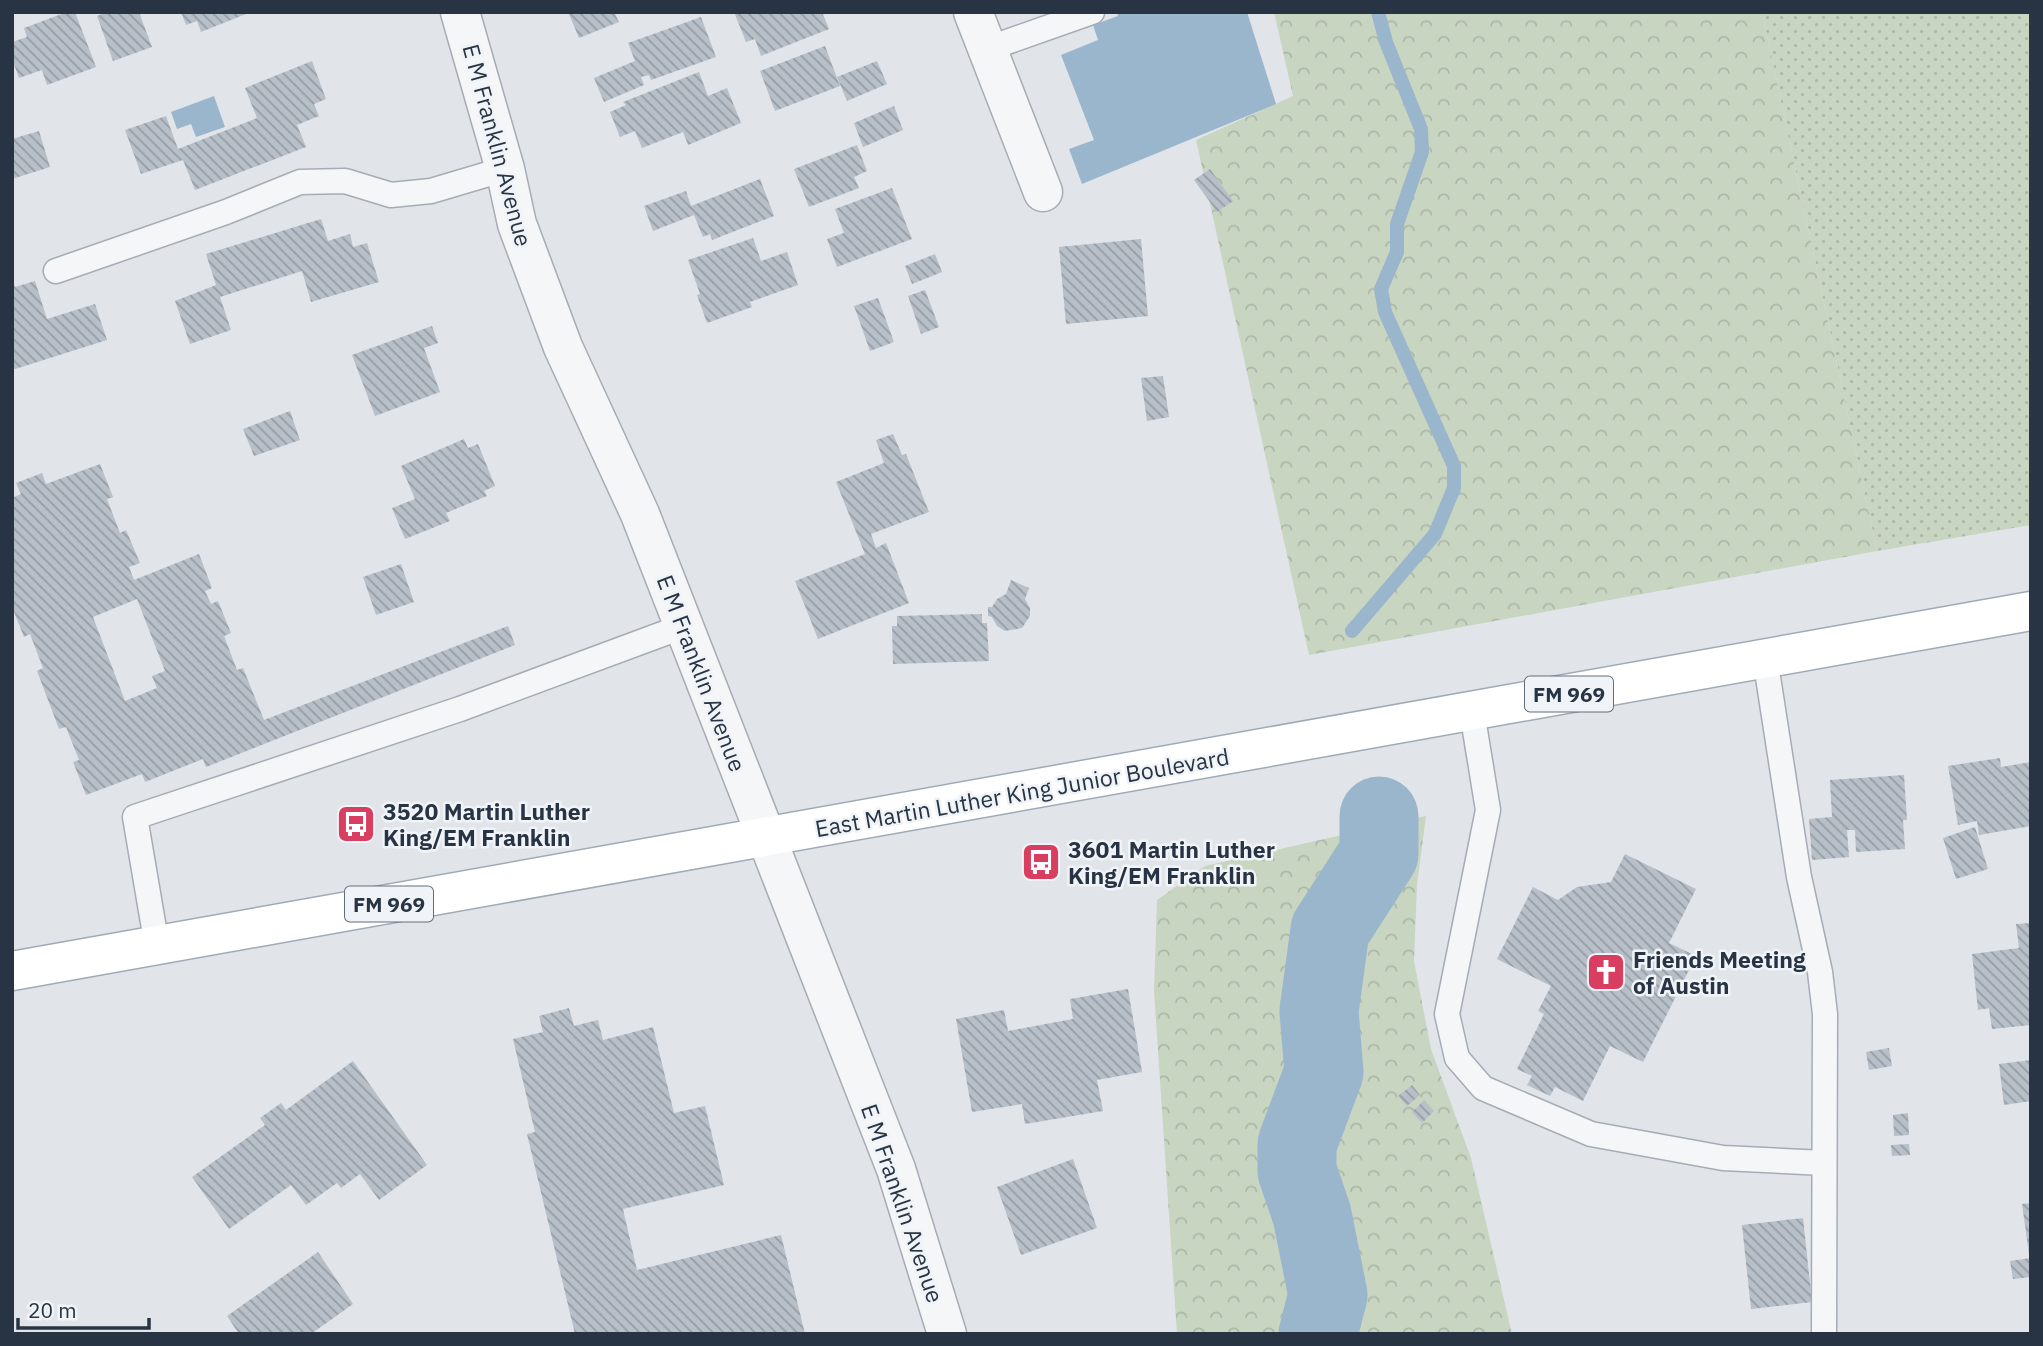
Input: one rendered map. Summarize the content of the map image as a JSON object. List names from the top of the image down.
{
  "streets": {
    "main road": ["FM 969", "East Martin Luther King Junior Boulevard"],
    "street": ["E M Franklin Avenue"]
  },
  "crossings": [
    ["E M Franklin Avenue", "East Martin Luther King Junior Boulevard"]
  ],
  "places": {
    "bus stop": ["3520 Martin Luther King/EM Franklin", "3601 Martin Luther King/EM Franklin"],
    "church": ["Friends Meeting of Austin"]
  },
  "scale_bar": "20 m"
}
